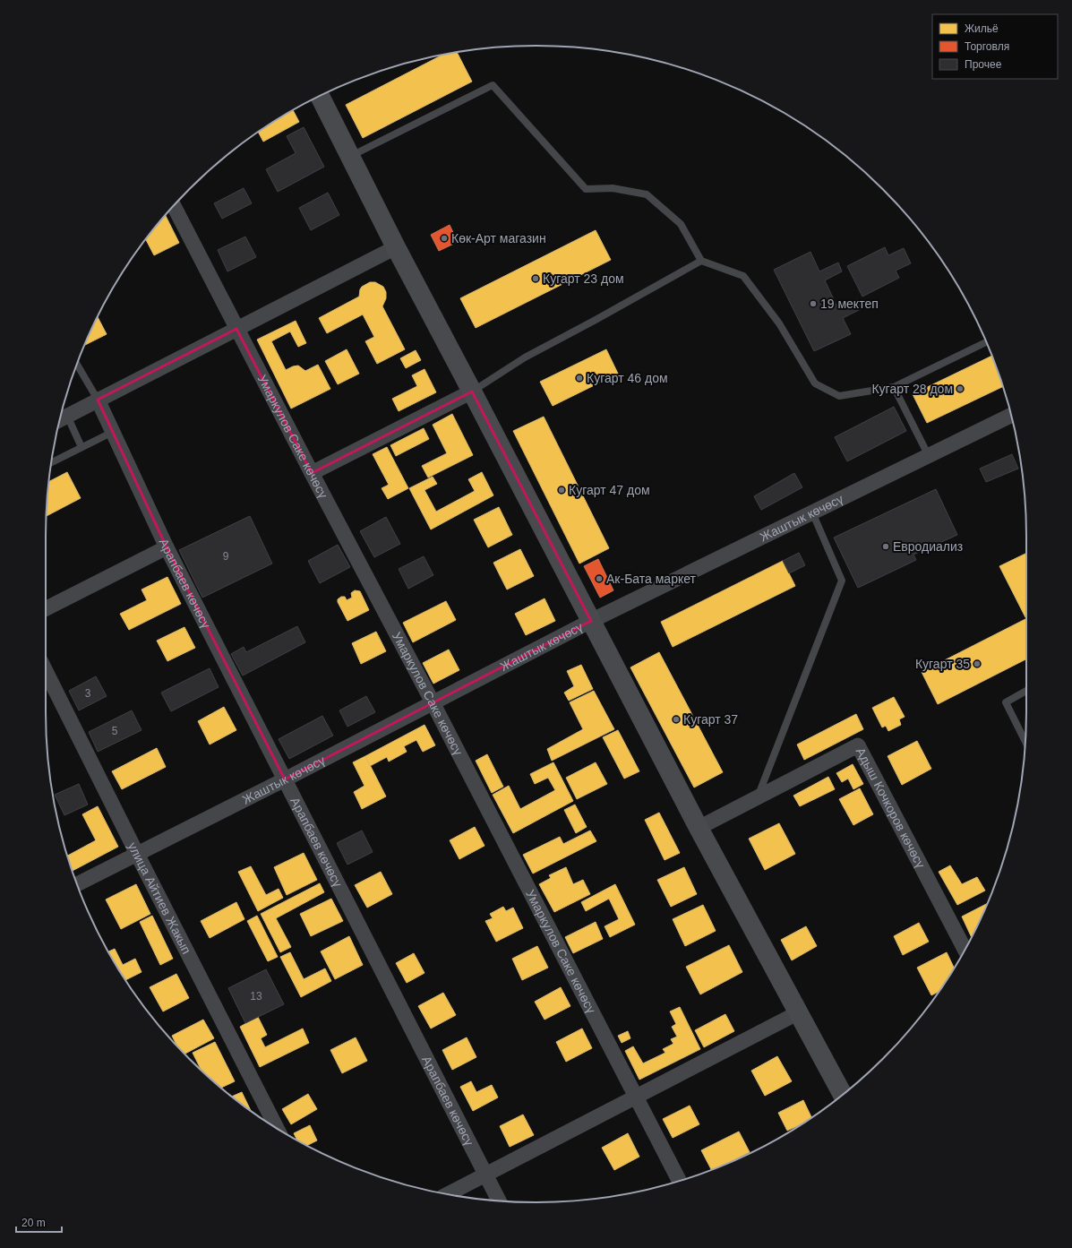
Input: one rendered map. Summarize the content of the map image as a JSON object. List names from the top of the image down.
{
  "streets": {
    "street": [
      "Умаркулов Саке көчөсү",
      "Жаштык көчөсү",
      "Арапбаев көчөсү",
      "Адыш Кочкоров көчөсү",
      "улица Айтиев Жакып"
    ]
  },
  "crossings": [
    ["Умаркулов Саке көчөсү", "Жаштык көчөсү"],
    ["Жаштык көчөсү", "Арапбаев көчөсү"],
    ["Жаштык көчөсү", "улица Айтиев Жакып"]
  ],
  "places": [
    "Көк-Арт магазин",
    "Кугарт 23 дом",
    "19 мектеп",
    "Кугарт 46 дом",
    "Кугарт 28 дом",
    "Кугарт 47 дом",
    "Евродиализ",
    "Ак-Бата маркет",
    "Кугарт 35",
    "Кугарт 37"
  ],
  "house_numbers": [
    "9",
    "3",
    "5",
    "13"
  ],
  "legend": ["Жильё", "Торговля", "Прочее"],
  "scale_bar": "20 m"
}
